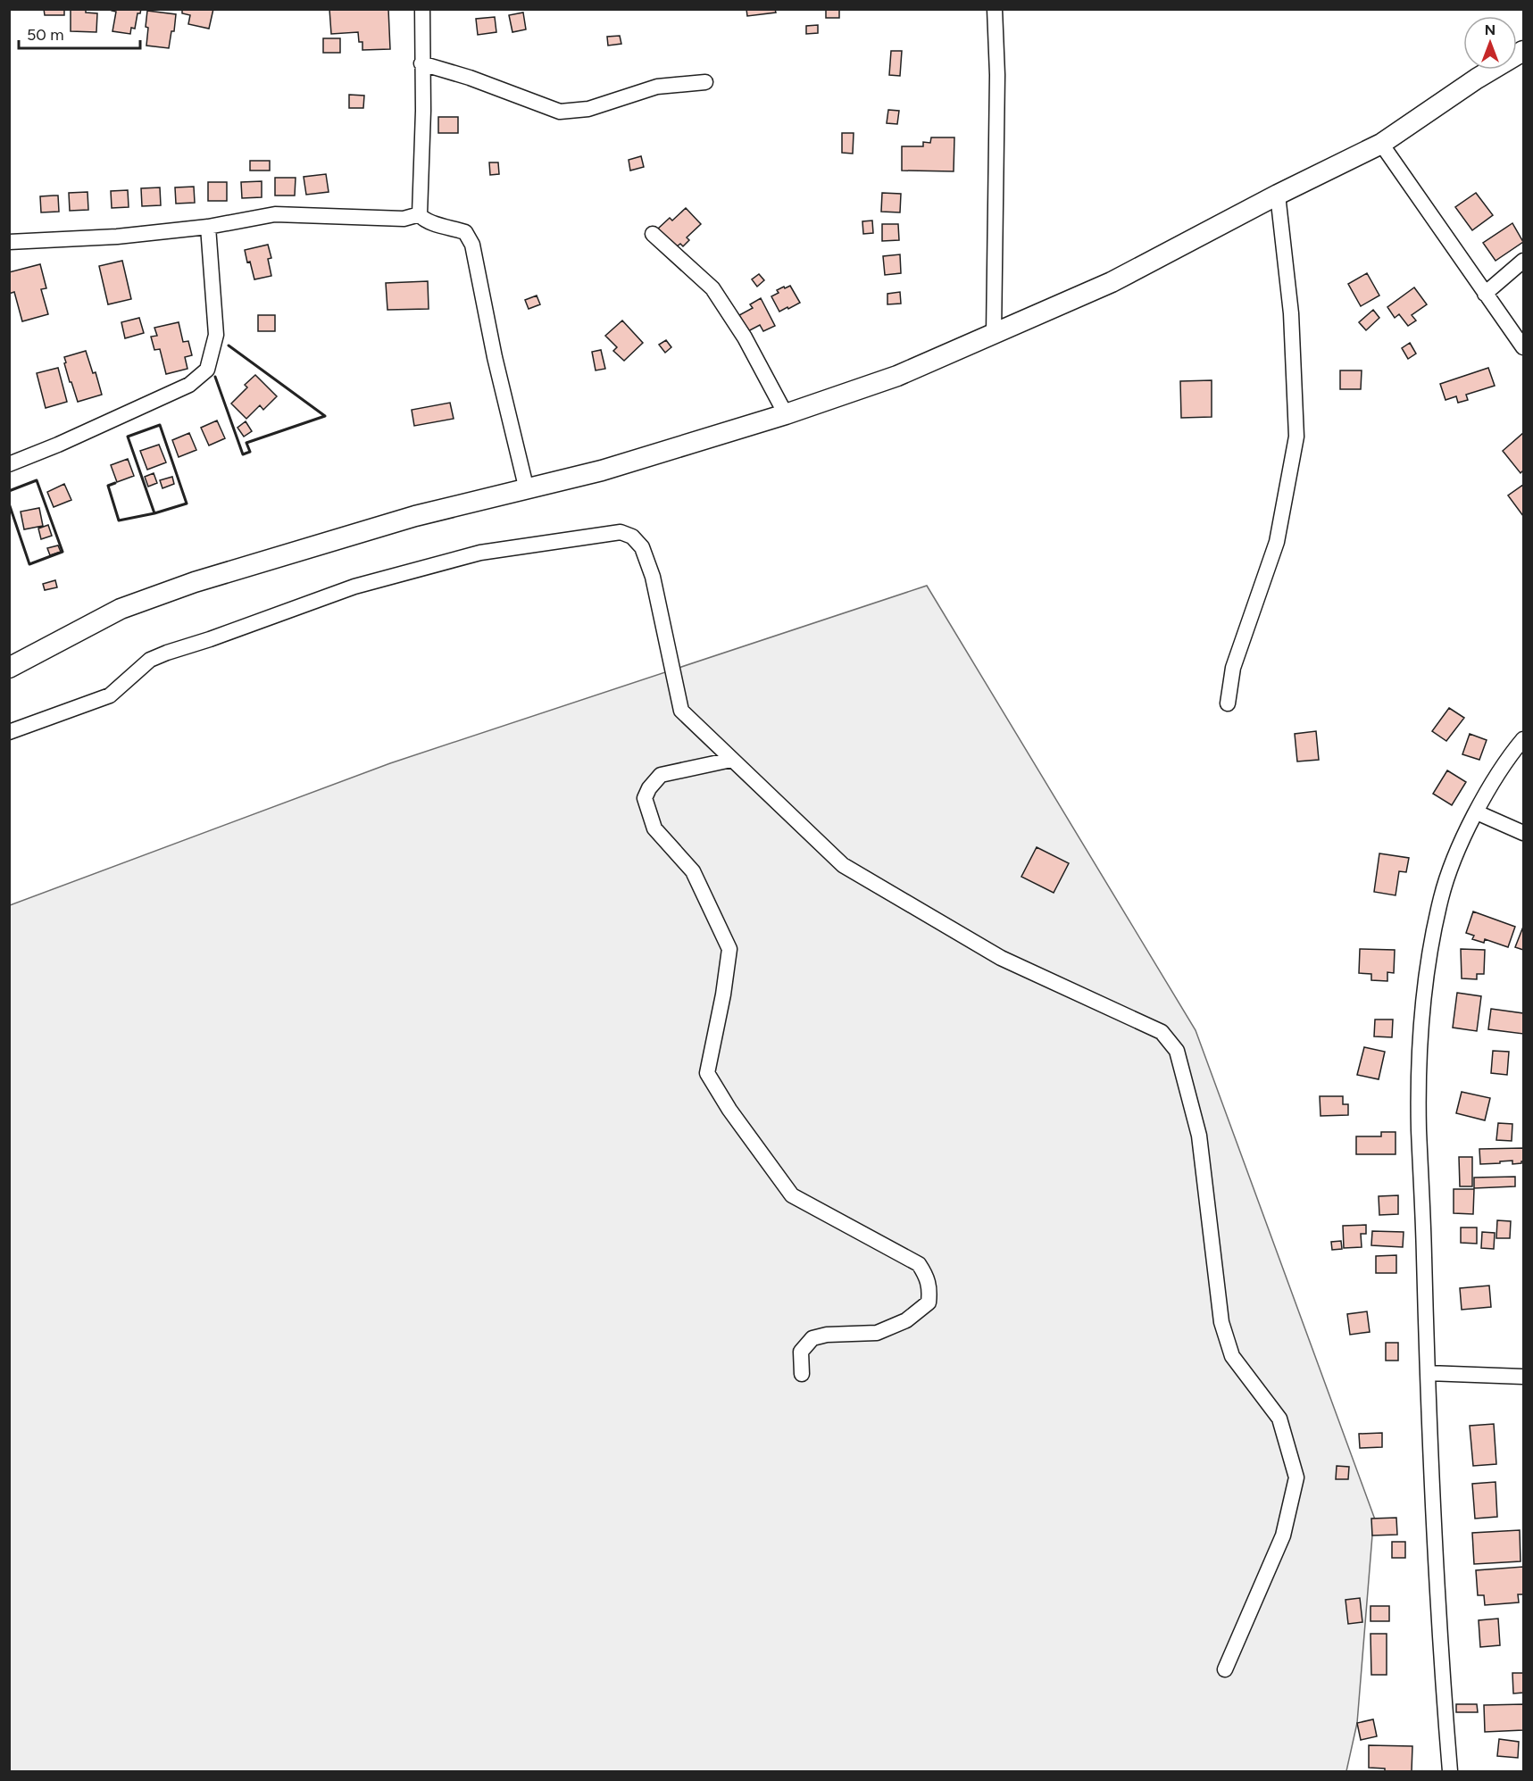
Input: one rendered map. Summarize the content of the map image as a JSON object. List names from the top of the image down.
{
  "scale_bar": "50 m",
  "north": "top"
}
